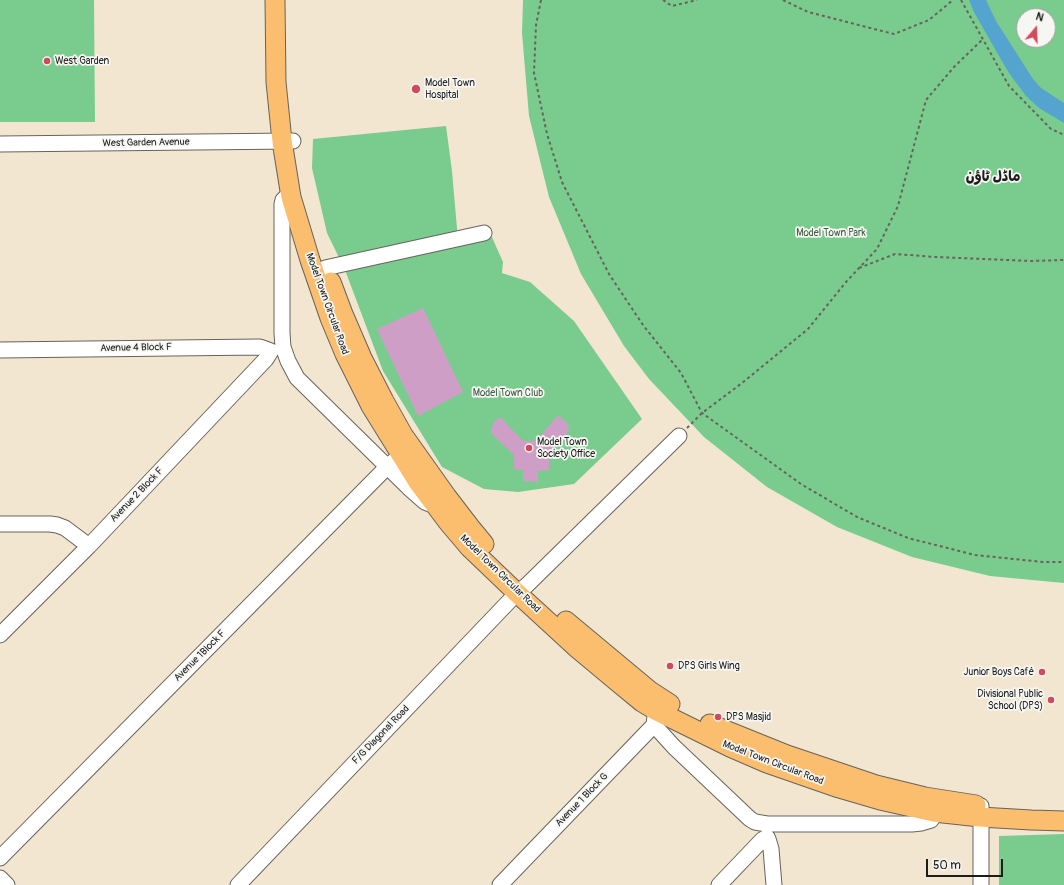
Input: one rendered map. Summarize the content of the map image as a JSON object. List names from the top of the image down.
{
  "streets": {
    "main road": ["Model Town Circular Road"],
    "street": [
      "West Garden Avenue",
      "Avenue 4 Block F",
      "Avenue 2 Block F",
      "Avenue 1Block F",
      "F/G Diagonal Road",
      "Avenue 1 Block G"
    ]
  },
  "crossings": [
    ["West Garden Avenue", "Model Town Circular Road"],
    ["Model Town Circular Road", "Avenue 1Block F"],
    ["Model Town Circular Road", "F/G Diagonal Road"],
    ["Model Town Circular Road", "Avenue 1 Block G"],
    ["Avenue 4 Block F", "Avenue 2 Block F"]
  ],
  "districts": ["ماڈل ٹاؤن"],
  "parks": ["Model Town Park", "Model Town Club"],
  "places": [
    "West Garden",
    "Model Town Hospital",
    "Model Town Society Office",
    "DPS Girls Wing",
    "Junior Boys Café",
    "Divisional Public School (DPS)",
    "DPS Masjid"
  ],
  "scale_bar": "50 m",
  "north": "top"
}
